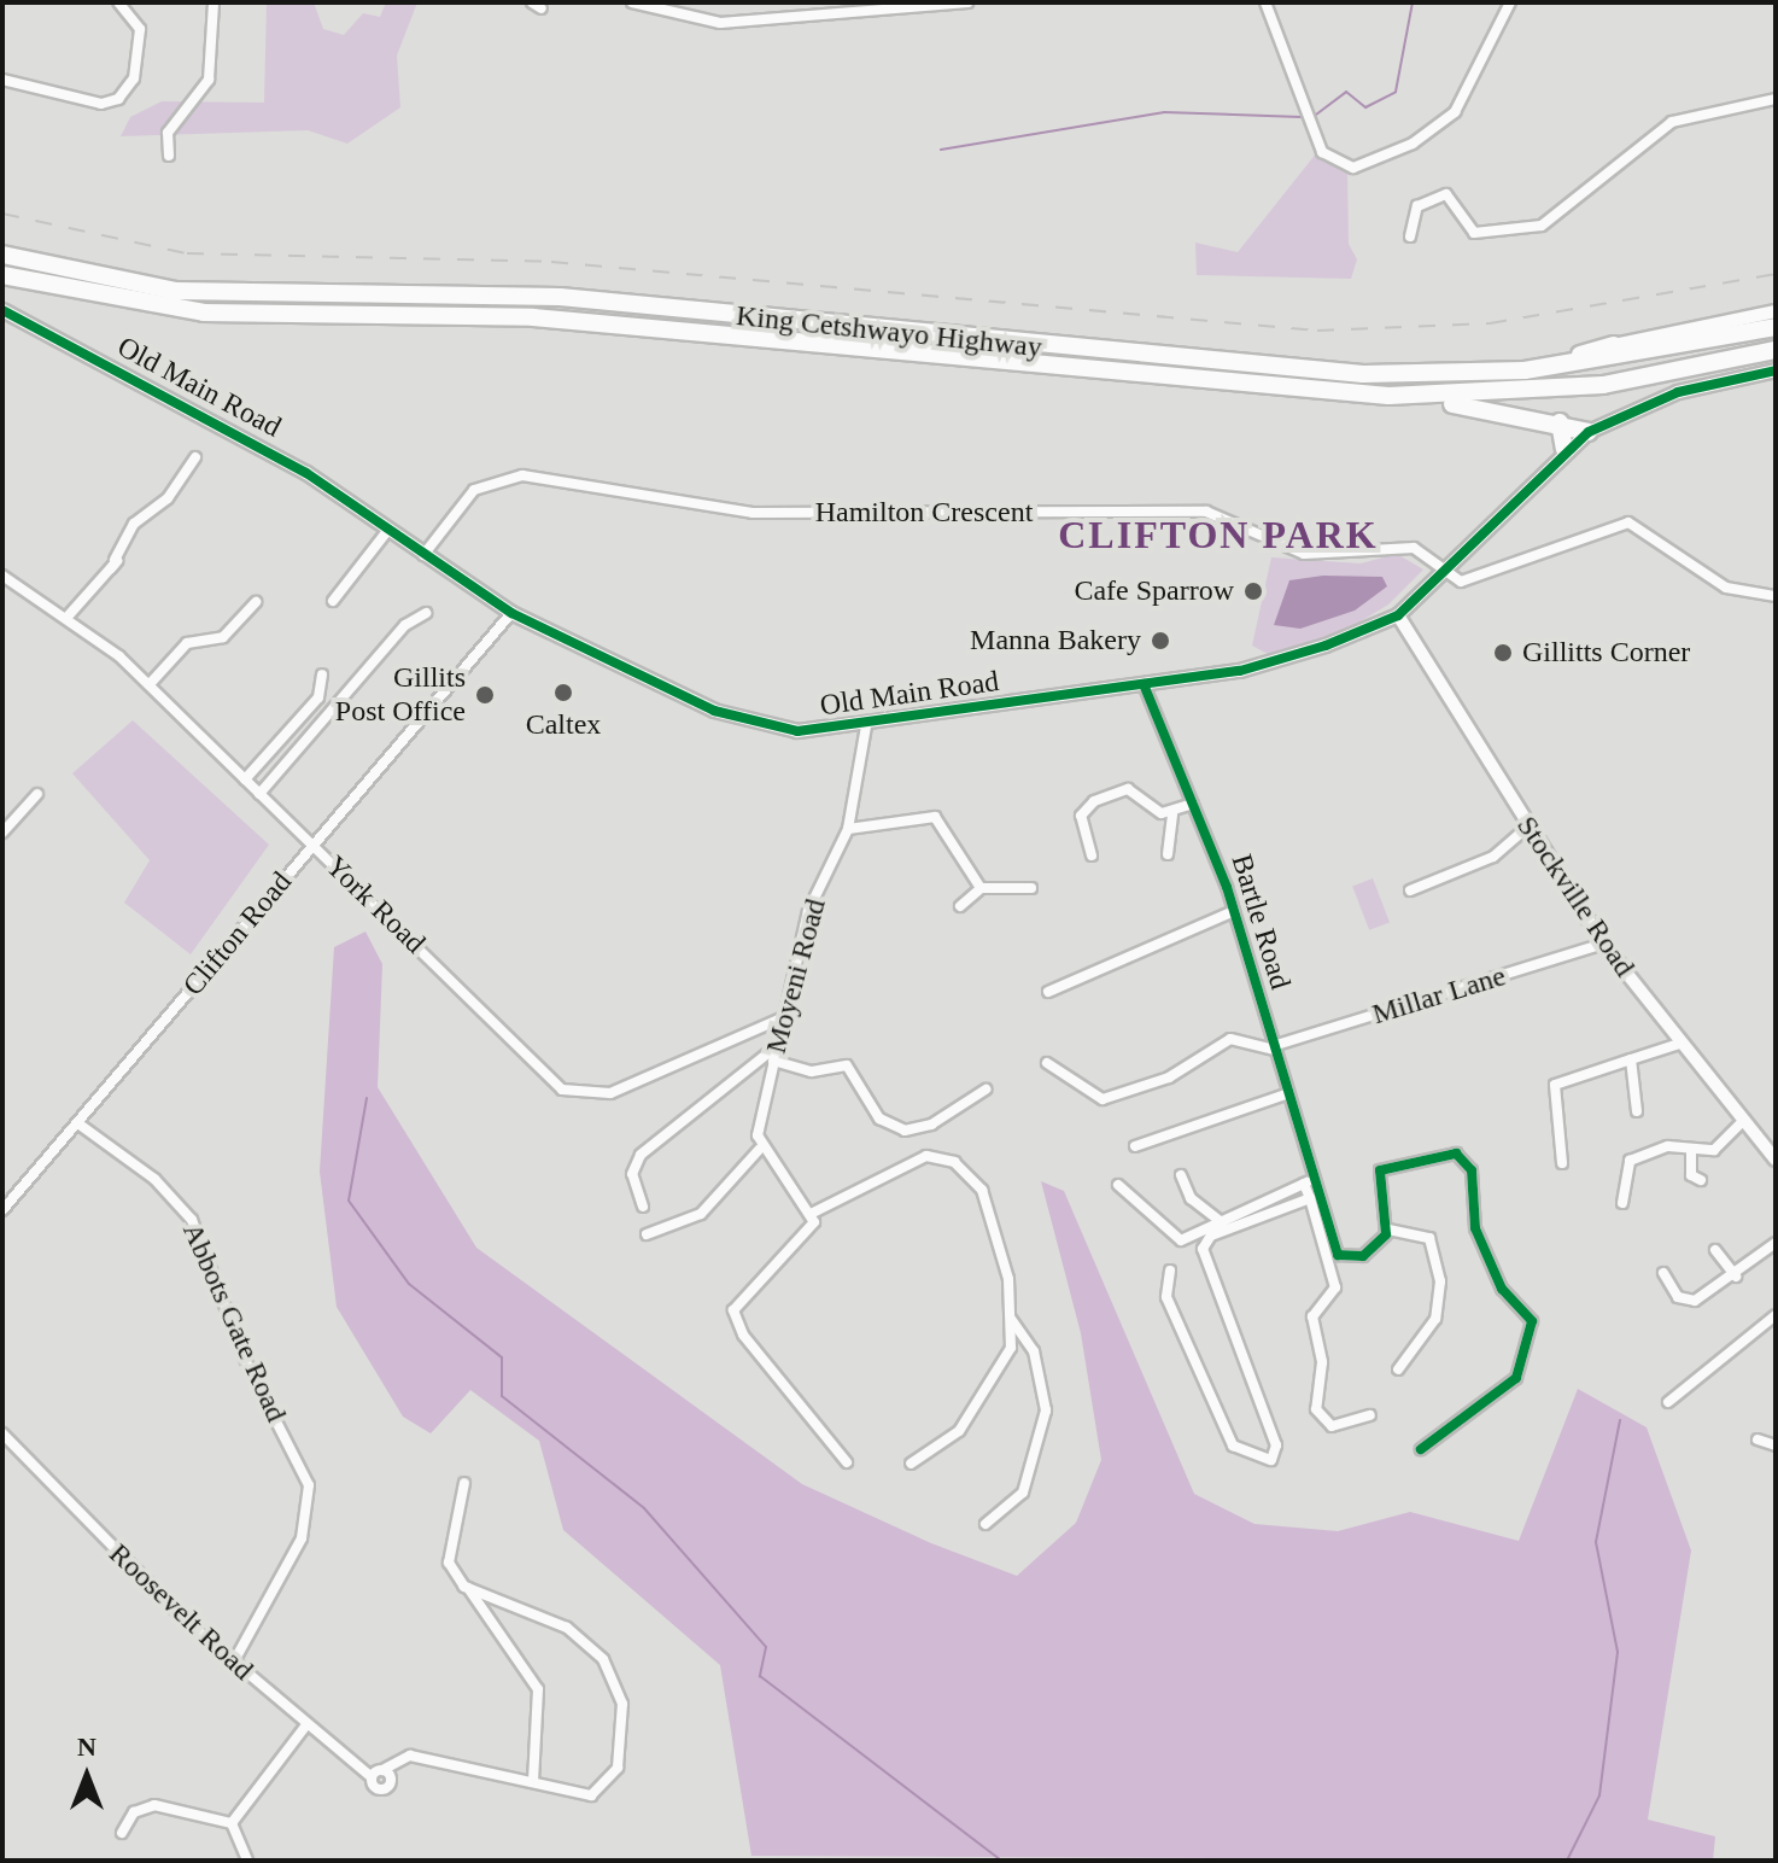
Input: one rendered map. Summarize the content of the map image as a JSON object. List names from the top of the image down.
{
  "streets": {
    "highway": ["King Cetshwayo Highway"],
    "street": [
      "Old Main Road",
      "Hamilton Crescent",
      "Stockville Road",
      "York Road",
      "Bartle Road",
      "Clifton Road",
      "Moyeni Road",
      "Millar Lane",
      "Abbots Gate Road",
      "Roosevelt Road"
    ]
  },
  "crossings": [
    ["Old Main Road", "Hamilton Crescent"],
    ["Old Main Road", "Stockville Road"],
    ["Old Main Road", "Bartle Road"],
    ["Old Main Road", "Clifton Road"],
    ["Old Main Road", "Moyeni Road"],
    ["Stockville Road", "Millar Lane"],
    ["York Road", "Clifton Road"],
    ["York Road", "Moyeni Road"],
    ["Bartle Road", "Millar Lane"],
    ["Clifton Road", "Abbots Gate Road"],
    ["Abbots Gate Road", "Roosevelt Road"]
  ],
  "districts": ["CLIFTON PARK"],
  "places": [
    "Cafe Sparrow",
    "Manna Bakery",
    "Gillitts Corner",
    "Caltex",
    "Gillits Post Office"
  ],
  "north": "top"
}
